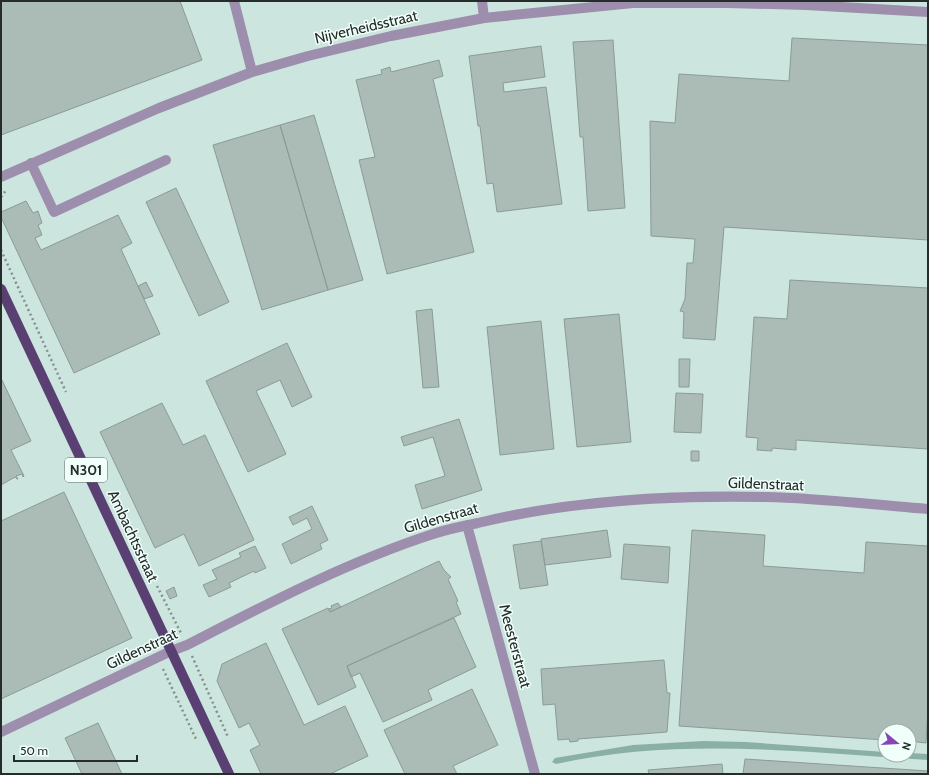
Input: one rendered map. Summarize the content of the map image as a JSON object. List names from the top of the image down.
{
  "streets": {
    "main road": ["N301", "Ambachtsstraat"],
    "street": ["Nijverheidsstraat", "Gildenstraat", "Meesterstraat"]
  },
  "crossings": [
    ["Gildenstraat", "Ambachtsstraat"],
    ["Gildenstraat", "Meesterstraat"]
  ],
  "scale_bar": "50 m",
  "north": "right"
}
